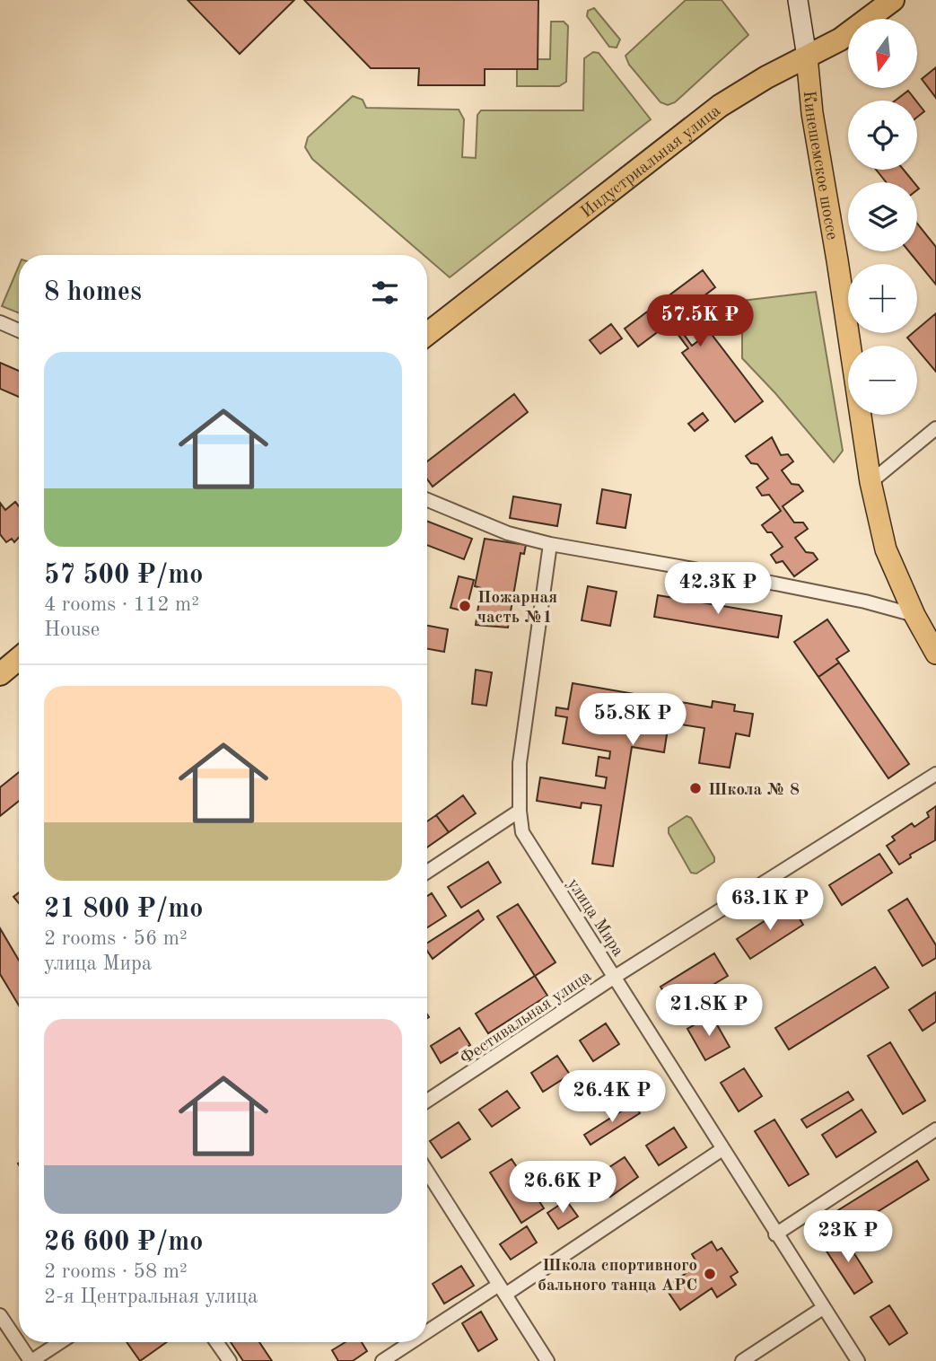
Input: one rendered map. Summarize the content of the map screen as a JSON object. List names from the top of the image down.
{
  "streets": {
    "highway": ["Индустриальная улица"],
    "main road": ["Кинешемское шоссе"],
    "street": ["улица Мира", "Фестивальная улица"]
  },
  "crossings": [
    ["Индустриальная улица", "Кинешемское шоссе"],
    ["улица Мира", "Фестивальная улица"]
  ],
  "places": ["Пожарная часть №1", "Школа № 8", "Школа спортивного бального танца АРС"],
  "north": "bottom",
  "page": {
    "map_buttons": ["+", "−"],
    "heading": "8 homes",
    "price": [
      "57.5K ₽",
      "42.3K ₽",
      "55.8K ₽",
      "63.1K ₽",
      "21.8K ₽",
      "26.4K ₽",
      "26.6K ₽",
      "23K ₽"
    ],
    "list": [
      {
        "name": "57 500 ₽/mo",
        "note": "4 rooms · 112 m² · House"
      },
      {
        "name": "21 800 ₽/mo",
        "note": "2 rooms · 56 m² · улица Мира"
      },
      {
        "name": "26 600 ₽/mo",
        "note": "2 rooms · 58 m² · 2-я Центральная улица"
      }
    ]
  }
}
